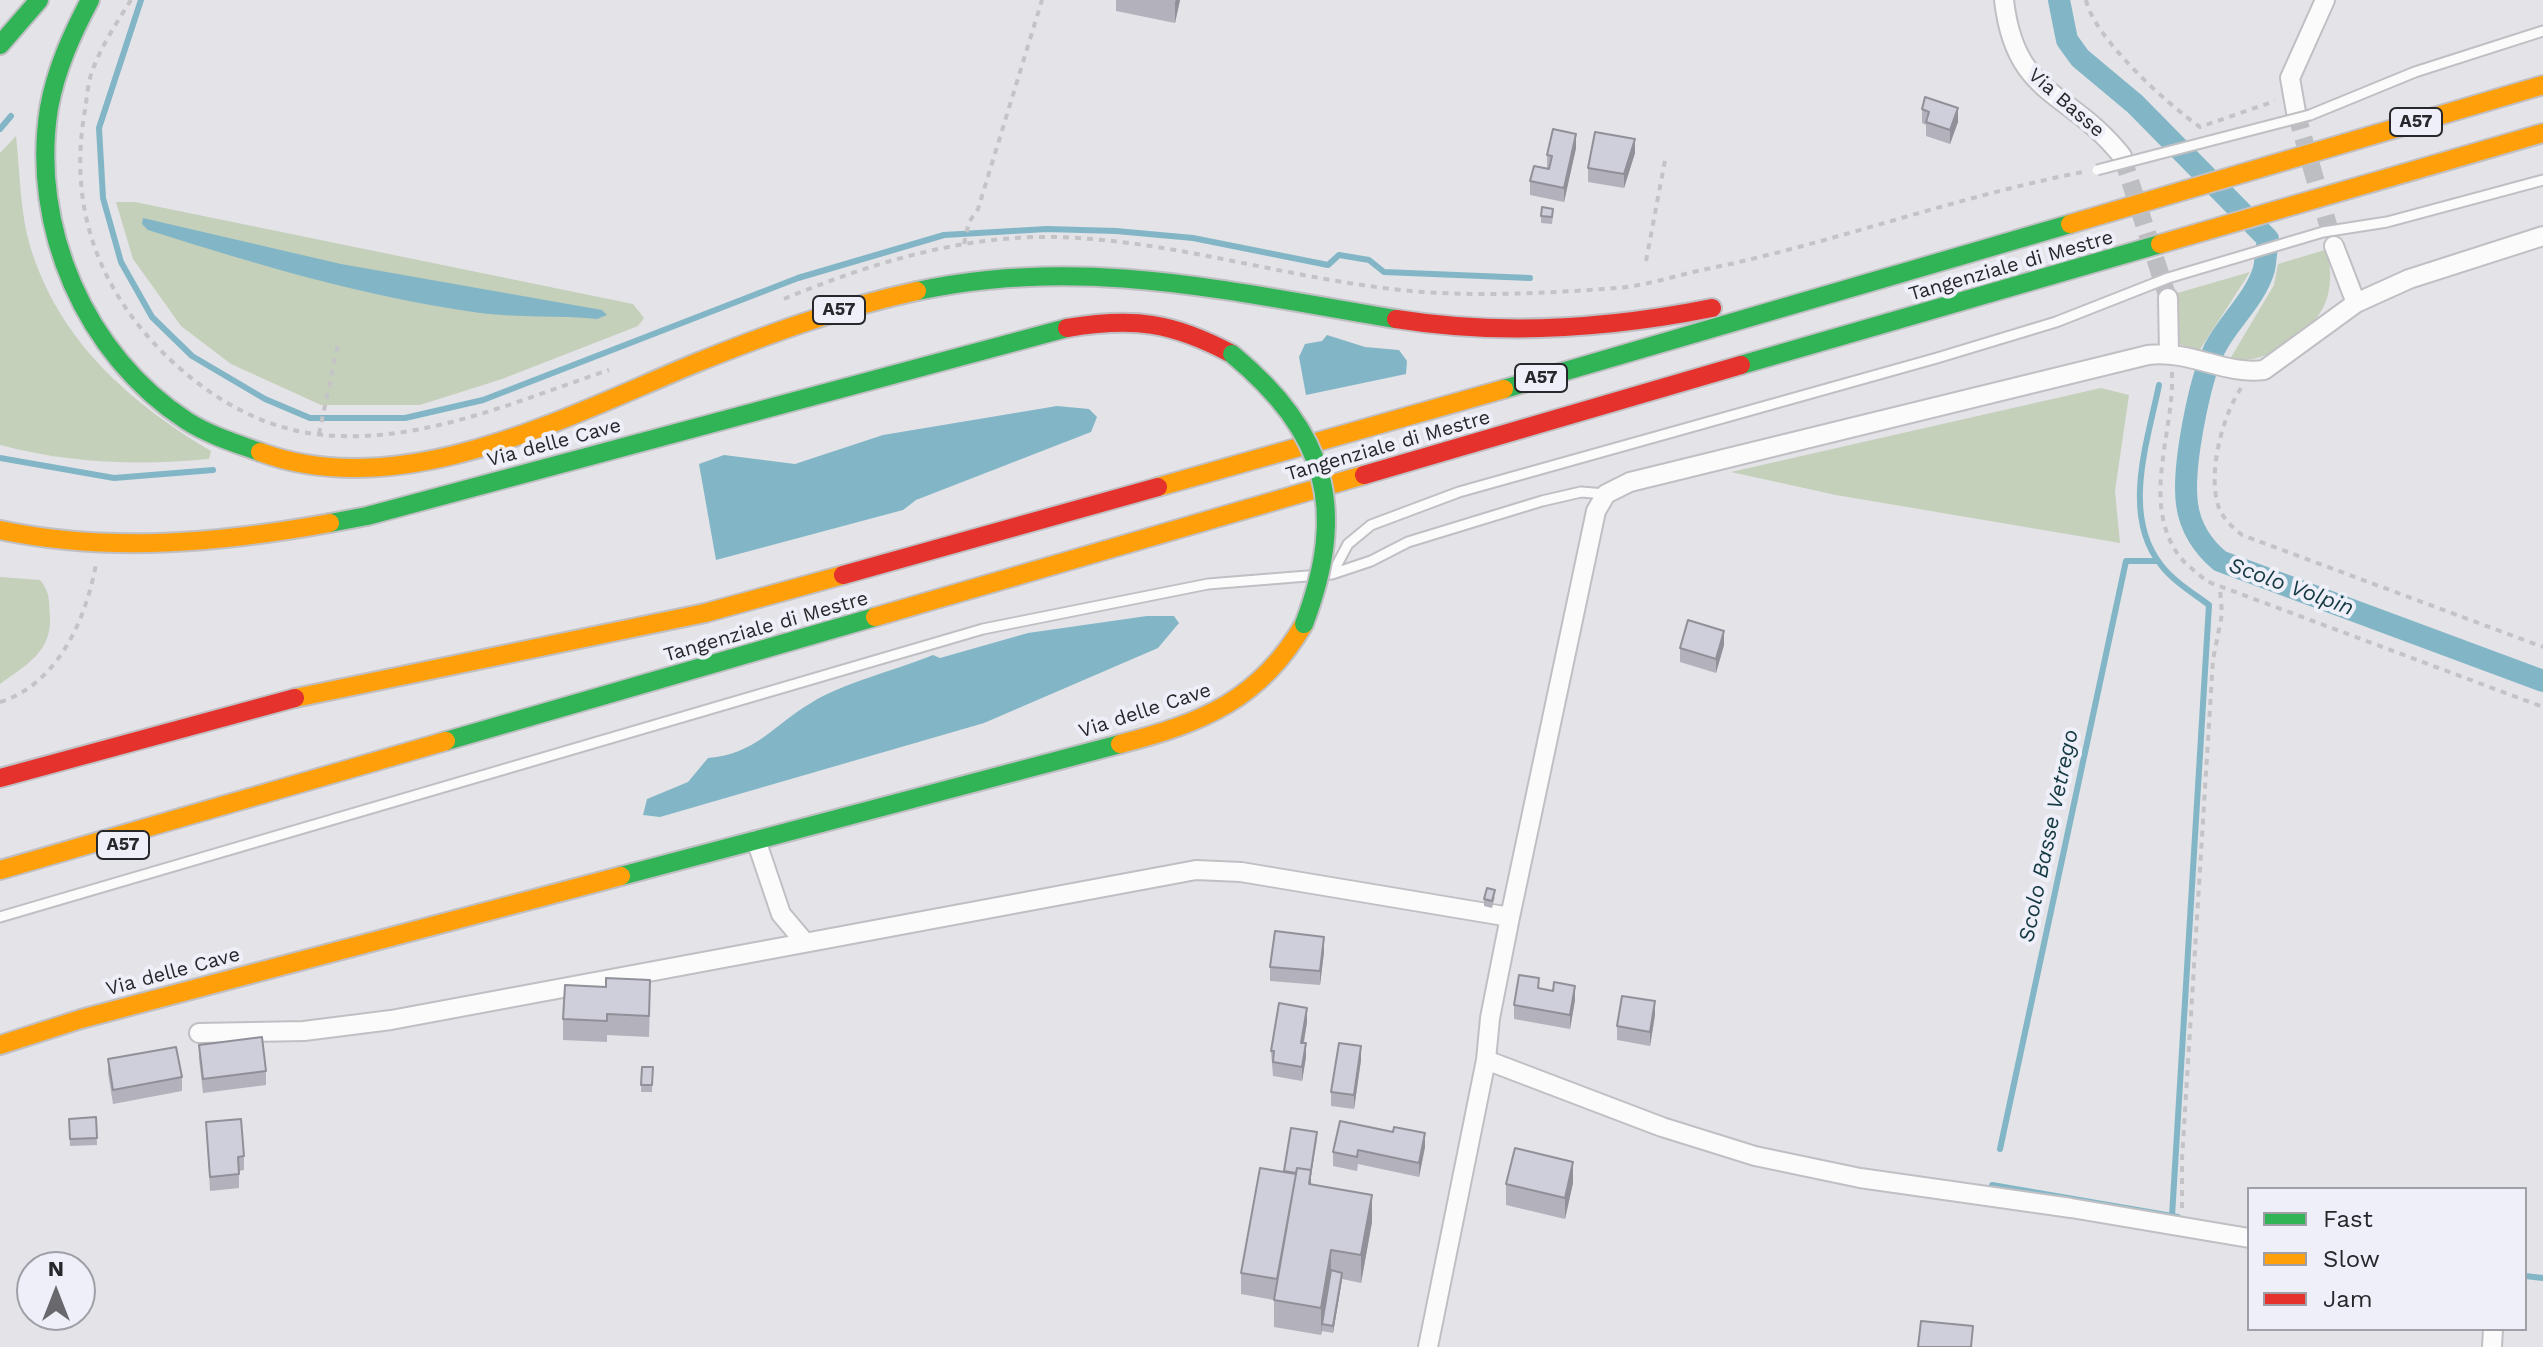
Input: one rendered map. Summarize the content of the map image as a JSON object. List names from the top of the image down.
{
  "streets": {
    "main road": ["A57", "Tangenziale di Mestre", "Via delle Cave"],
    "street": ["Via Basse"]
  },
  "crossings": [
    ["A57", "Tangenziale di Mestre"]
  ],
  "water": ["Scolo Volpin", "Scolo Basse Vetrego"],
  "legend": ["Fast", "Slow", "Jam"],
  "north": "top"
}
